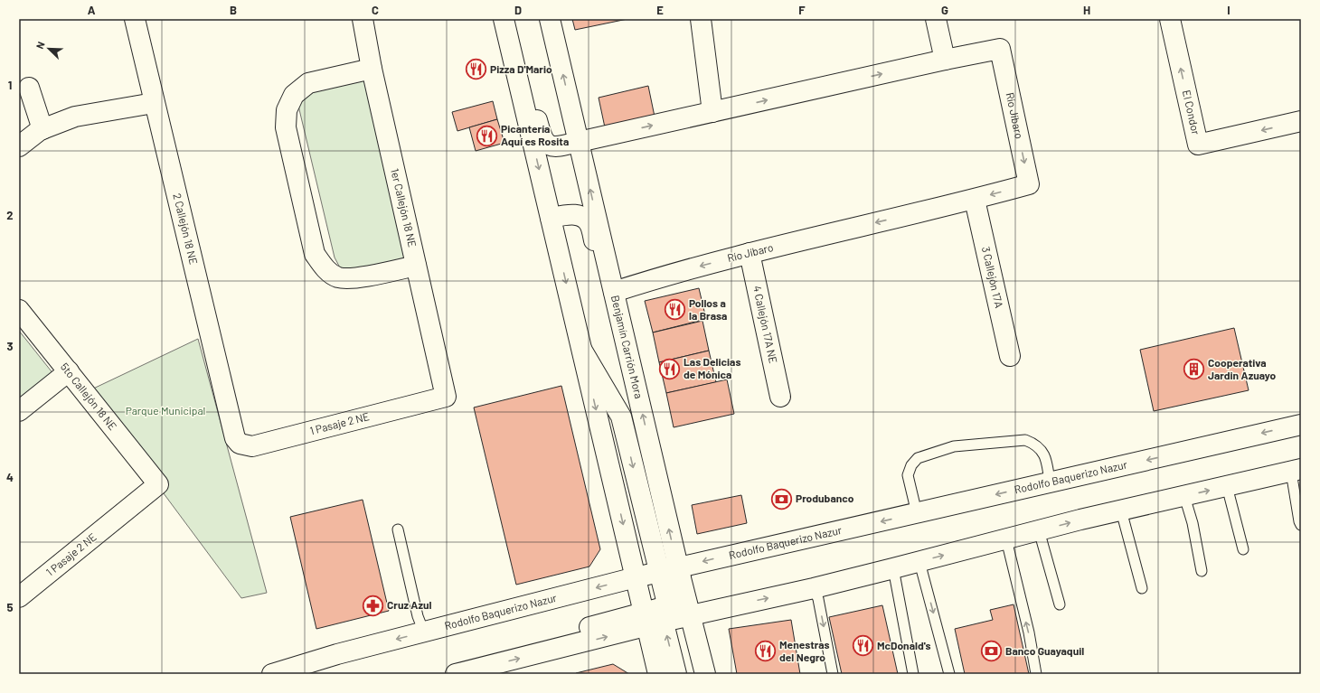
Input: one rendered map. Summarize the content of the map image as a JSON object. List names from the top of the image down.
{
  "streets": {
    "main road": [
      "El Condor",
      "Río Jíbaro",
      "1er Callejón 18 NE",
      "2 Callejón 18 NE",
      "3 Callejón 17A",
      "4 Callejón 17A NE",
      "Benjamín Carrión Mora",
      "5to Callejón 18 NE",
      "1 Pasaje 2 NE",
      "Rodolfo Baquerizo Nazur"
    ]
  },
  "crossings": [
    ["Río Jíbaro", "3 Callejón 17A"],
    ["Río Jíbaro", "4 Callejón 17A NE"],
    ["Río Jíbaro", "Benjamín Carrión Mora"],
    ["1er Callejón 18 NE", "1 Pasaje 2 NE"],
    ["2 Callejón 18 NE", "1 Pasaje 2 NE"],
    ["Benjamín Carrión Mora", "Rodolfo Baquerizo Nazur"],
    ["5to Callejón 18 NE", "1 Pasaje 2 NE"]
  ],
  "parks": ["Parque Municipal"],
  "places": {
    "restaurant": [
      "Pizza D'Mario",
      "Picantería Aquí es Rosita",
      "Pollos a la Brasa",
      "Las Delicias de Mónica",
      "McDonald's",
      "Menestras del Negro"
    ],
    "building": ["Cooperativa Jardin Azuayo"],
    "bank": ["Produbanco", "Banco Guayaquil"],
    "pharmacy": ["Cruz Azul"]
  },
  "north": "top left",
  "grid": {
    "columns": [
      "A",
      "B",
      "C",
      "D",
      "E",
      "F",
      "G",
      "H",
      "I"
    ],
    "rows": [
      "1",
      "2",
      "3",
      "4",
      "5"
    ]
  }
}
